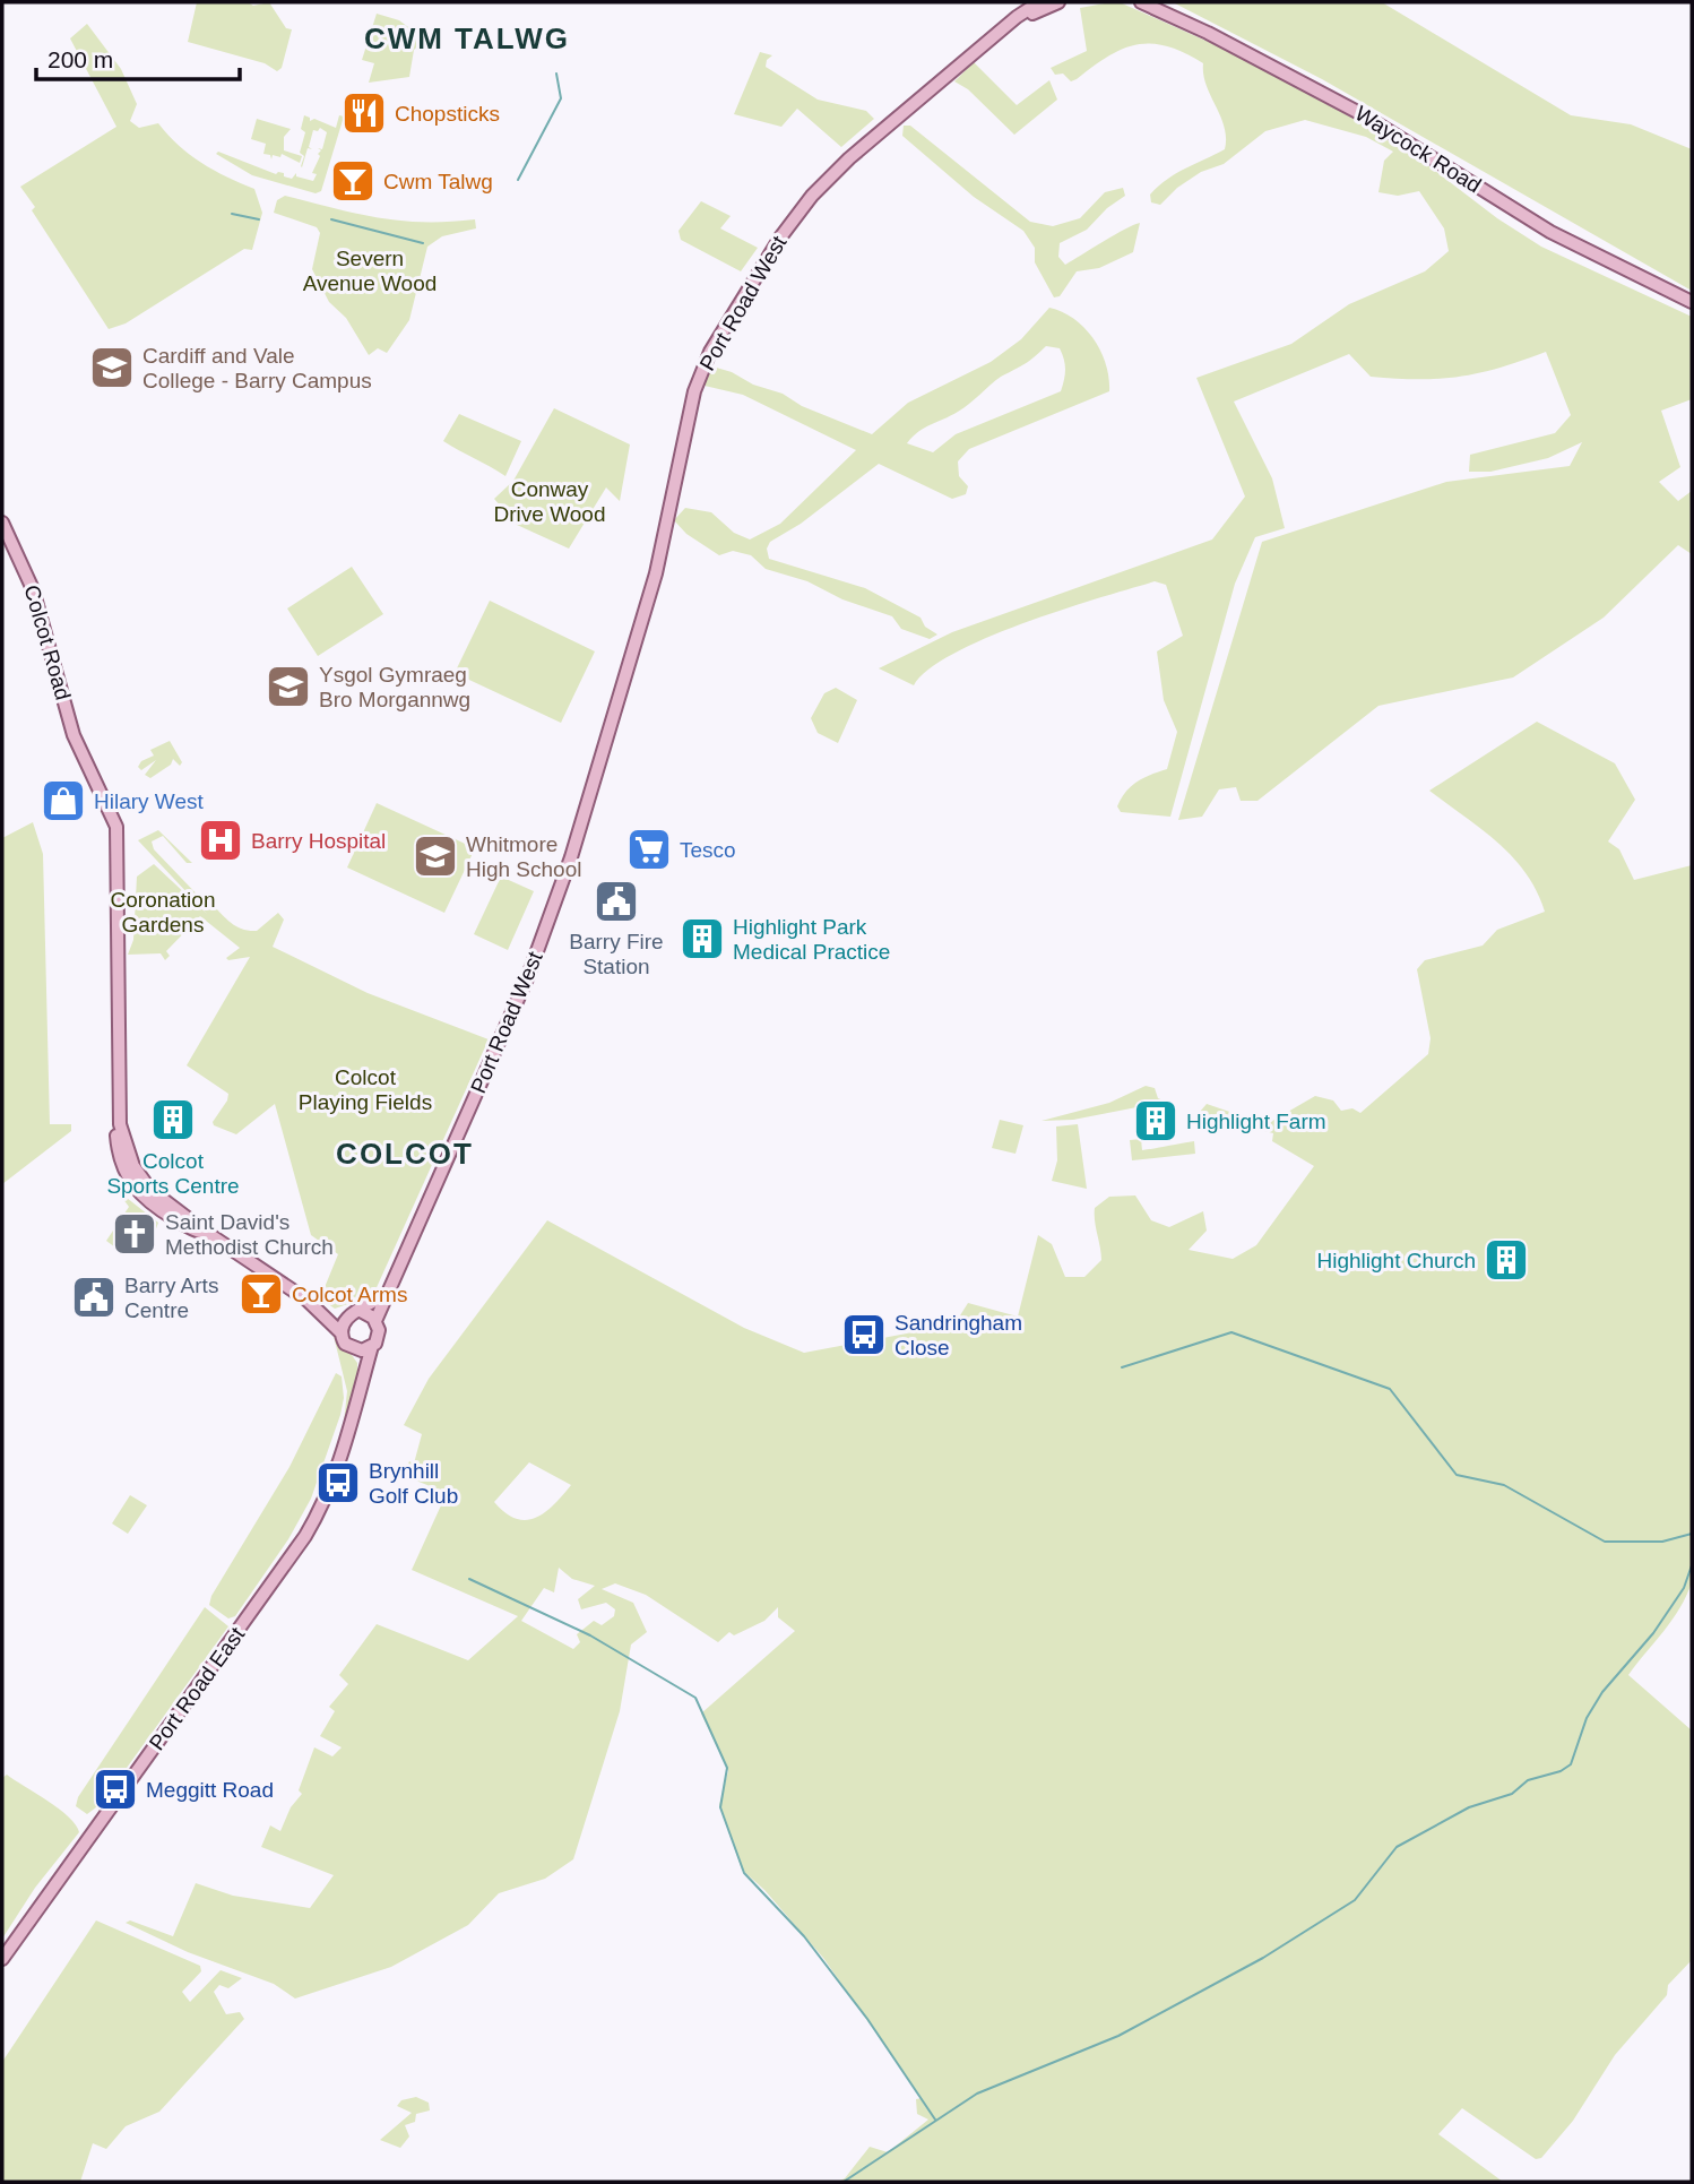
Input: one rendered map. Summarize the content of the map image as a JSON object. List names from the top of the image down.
{
  "streets": {
    "main road": [
      "Waycock Road",
      "Port Road West",
      "Colcot Road",
      "Port Road East"
    ]
  },
  "crossings": [
    ["Port Road West", "Colcot Road"],
    ["Port Road West", "Port Road East"],
    ["Colcot Road", "Port Road East"]
  ],
  "districts": ["CWM TALWG", "COLCOT"],
  "parks": [
    "Severn Avenue Wood",
    "Conway Drive Wood",
    "Coronation Gardens",
    "Colcot Playing Fields"
  ],
  "places": {
    "restaurant": ["Chopsticks"],
    "bar": ["Cwm Talwg", "Colcot Arms"],
    "school or university": ["Cardiff and Vale College - Barry Campus", "Ysgol Gymraeg Bro Morgannwg", "Whitmore High School"],
    "shop": ["Hilary West"],
    "hospital": ["Barry Hospital"],
    "supermarket": ["Tesco"],
    "public building": ["Barry Fire Station", "Barry Arts Centre"],
    "building": [
      "Highlight Park Medical Practice",
      "Colcot Sports Centre",
      "Highlight Farm",
      "Highlight Church"
    ],
    "church": ["Saint David's Methodist Church"],
    "bus stop": ["Sandringham Close", "Brynhill Golf Club", "Meggitt Road"]
  },
  "scale_bar": "200 m"
}
